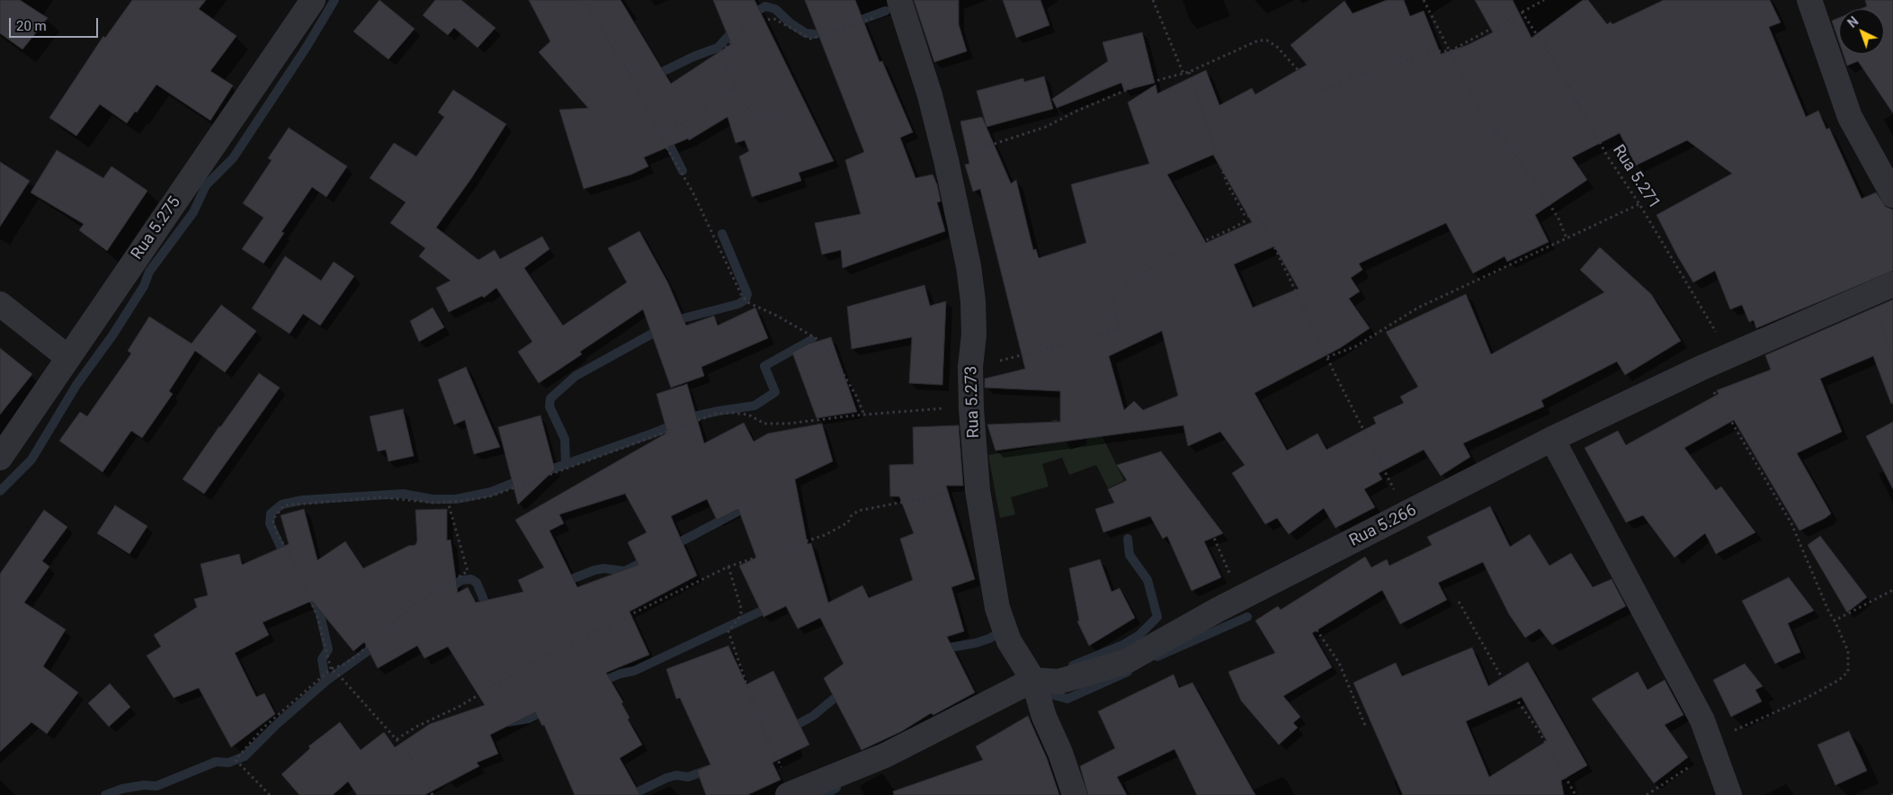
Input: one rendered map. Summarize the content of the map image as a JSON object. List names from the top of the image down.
{
  "streets": {
    "street": ["Rua 5.275", "Rua 5.273", "Rua 5.266"],
    "path": ["Rua 5.271"]
  },
  "crossings": [
    ["Rua 5.271", "Rua 5.266"],
    ["Rua 5.273", "Rua 5.266"]
  ],
  "scale_bar": "20 m",
  "north": "top left"
}
